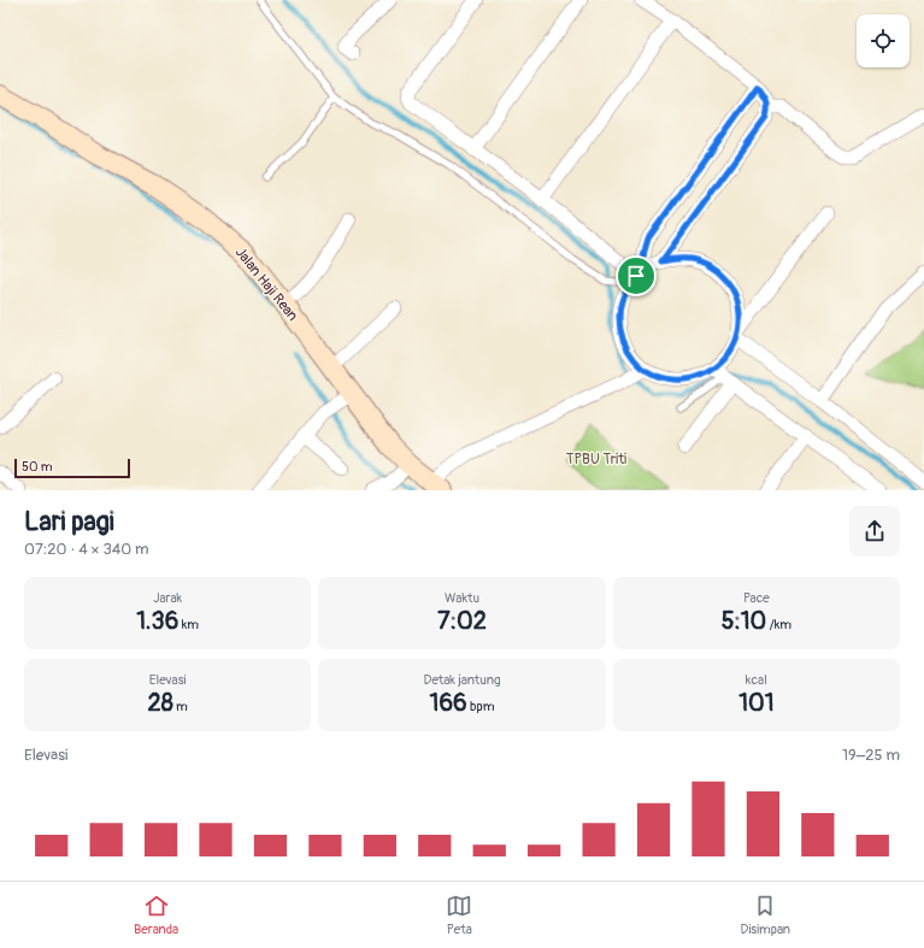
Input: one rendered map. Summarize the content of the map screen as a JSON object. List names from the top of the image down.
{
  "streets": {
    "street": ["Jalan Haji Rean"]
  },
  "parks": ["TPBU Triti"],
  "scale_bar": "50 m",
  "page": {
    "scale": "50 m",
    "heading": ["Lari pagi", "07:20 · 4 × 340 m"],
    "stats": [
      ["Jarak", "1.36 km"],
      ["Waktu", "7:02"],
      ["Pace", "5:10 /km"],
      ["Elevasi", "28 m"],
      ["Detak jantung", "166 bpm"],
      ["kcal", "101"]
    ],
    "chart": ["Elevasi", "19–25 m"],
    "tabs": ["Beranda", "Peta", "Disimpan"]
  }
}
